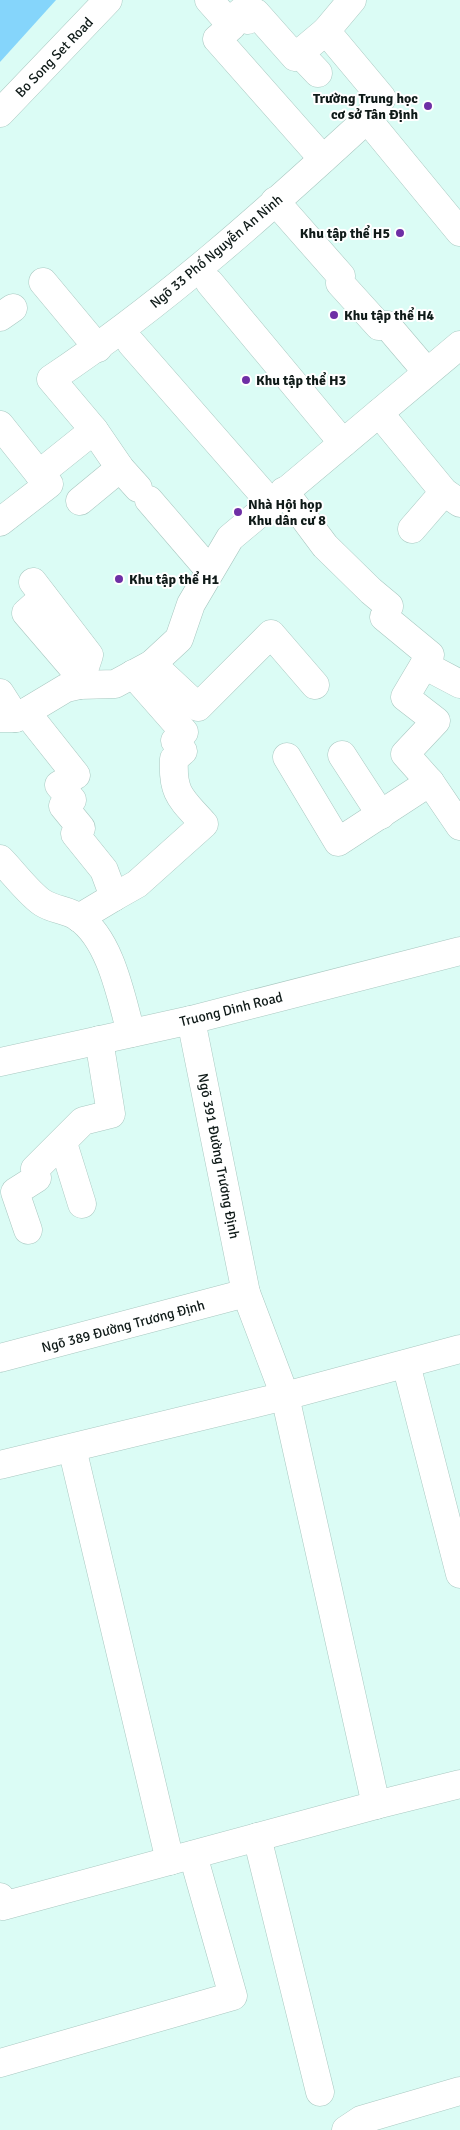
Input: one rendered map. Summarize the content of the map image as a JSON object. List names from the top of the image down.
{
  "streets": {
    "main road": [
      "Bo Song Set Road",
      "Ngõ 33 Phố Nguyễn An Ninh",
      "Truong Dinh Road",
      "Ngõ 391 Đường Trương Định",
      "Ngõ 389 Đường Trương Định"
    ]
  },
  "crossings": [
    ["Truong Dinh Road", "Ngõ 391 Đường Trương Định"],
    ["Ngõ 391 Đường Trương Định", "Ngõ 389 Đường Trương Định"]
  ],
  "places": [
    "Trường Trung học cơ sở Tân Định",
    "Khu tập thể H5",
    "Khu tập thể H4",
    "Khu tập thể H3",
    "Nhà Hội họp Khu dân cư 8",
    "Khu tập thể H1"
  ]
}
